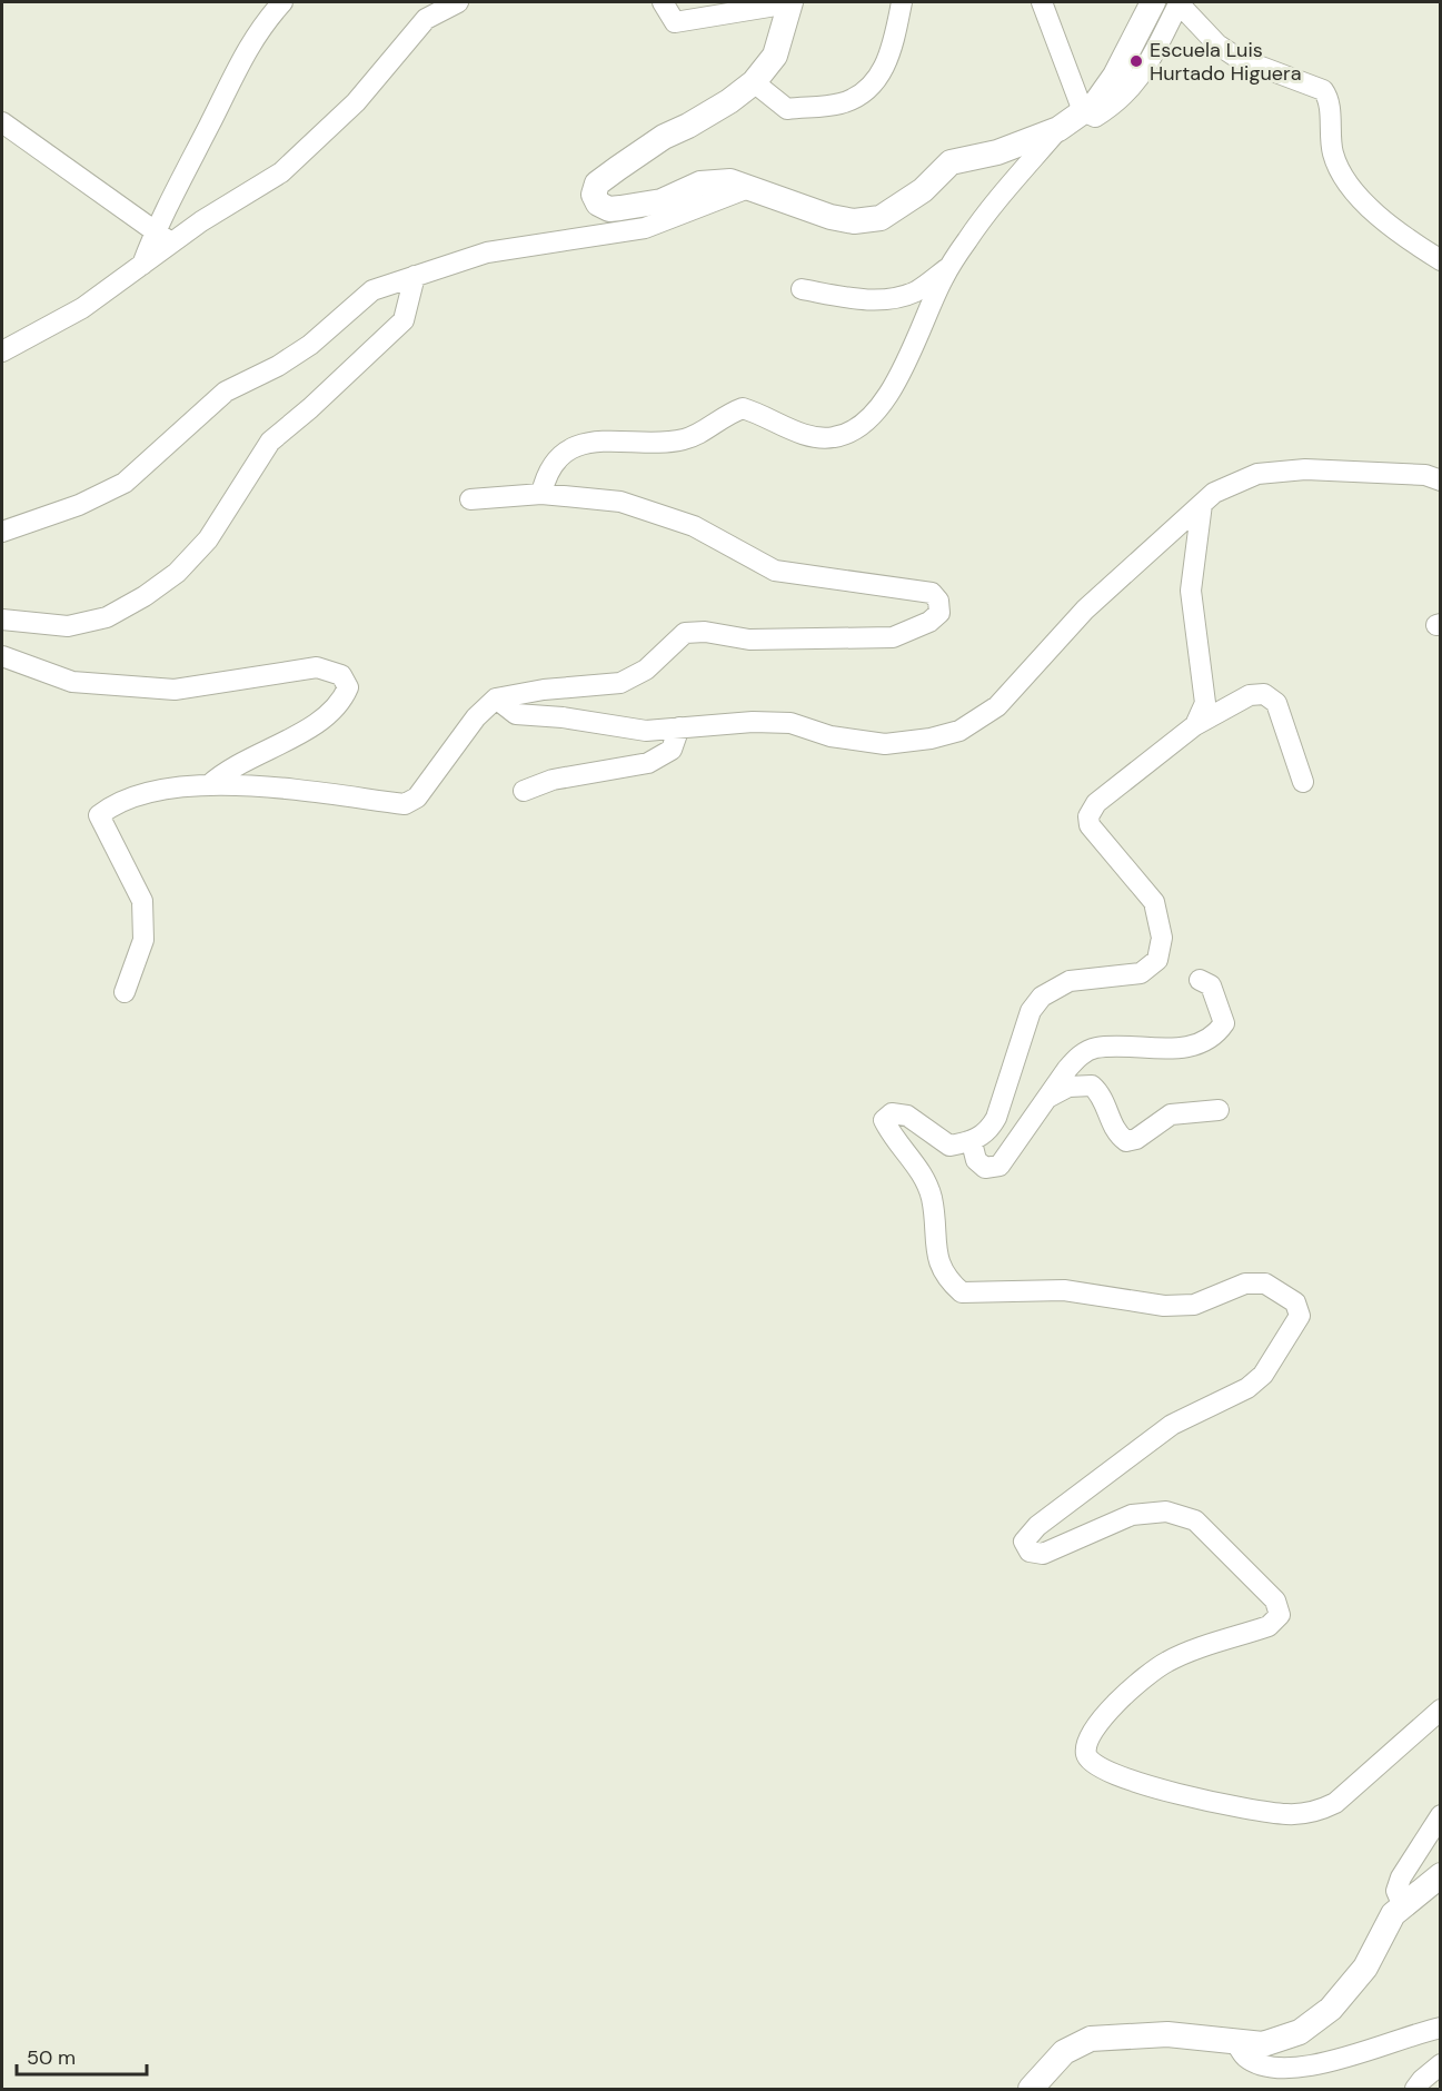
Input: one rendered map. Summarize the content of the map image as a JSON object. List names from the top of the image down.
{
  "places": ["Escuela Luis Hurtado Higuera"],
  "scale_bar": "50 m"
}
